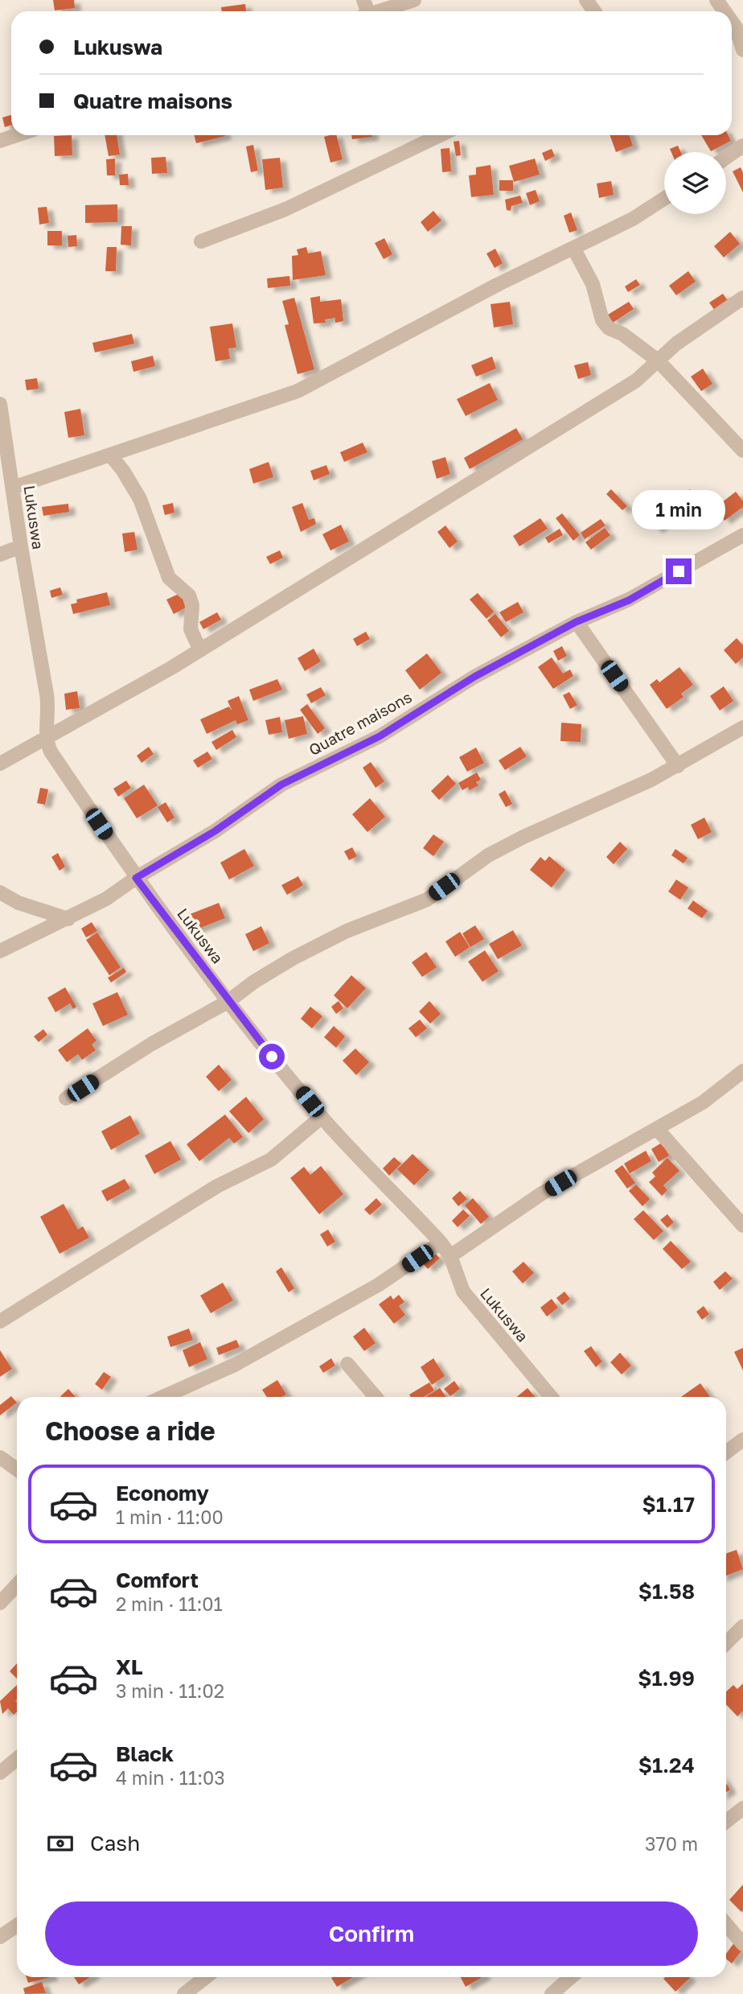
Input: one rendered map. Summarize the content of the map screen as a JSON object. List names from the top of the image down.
{
  "streets": {
    "street": ["Lukuswa", "Quatre maisons"]
  },
  "crossings": [
    ["Lukuswa", "Quatre maisons"]
  ],
  "page": {
    "banner": ["Lukuswa", "Quatre maisons"],
    "bubble": "1 min",
    "heading": "Choose a ride",
    "list": [
      {
        "name": "Economy",
        "note": "1 min · 11:00",
        "value": "$1.17"
      },
      {
        "name": "Comfort",
        "note": "2 min · 11:01",
        "value": "$1.58"
      },
      {
        "name": "XL",
        "note": "3 min · 11:02",
        "value": "$1.99"
      },
      {
        "name": "Black",
        "note": "4 min · 11:03",
        "value": "$1.24"
      }
    ],
    "pay": ["Cash", "370 m"],
    "buttons": "Confirm"
  }
}
